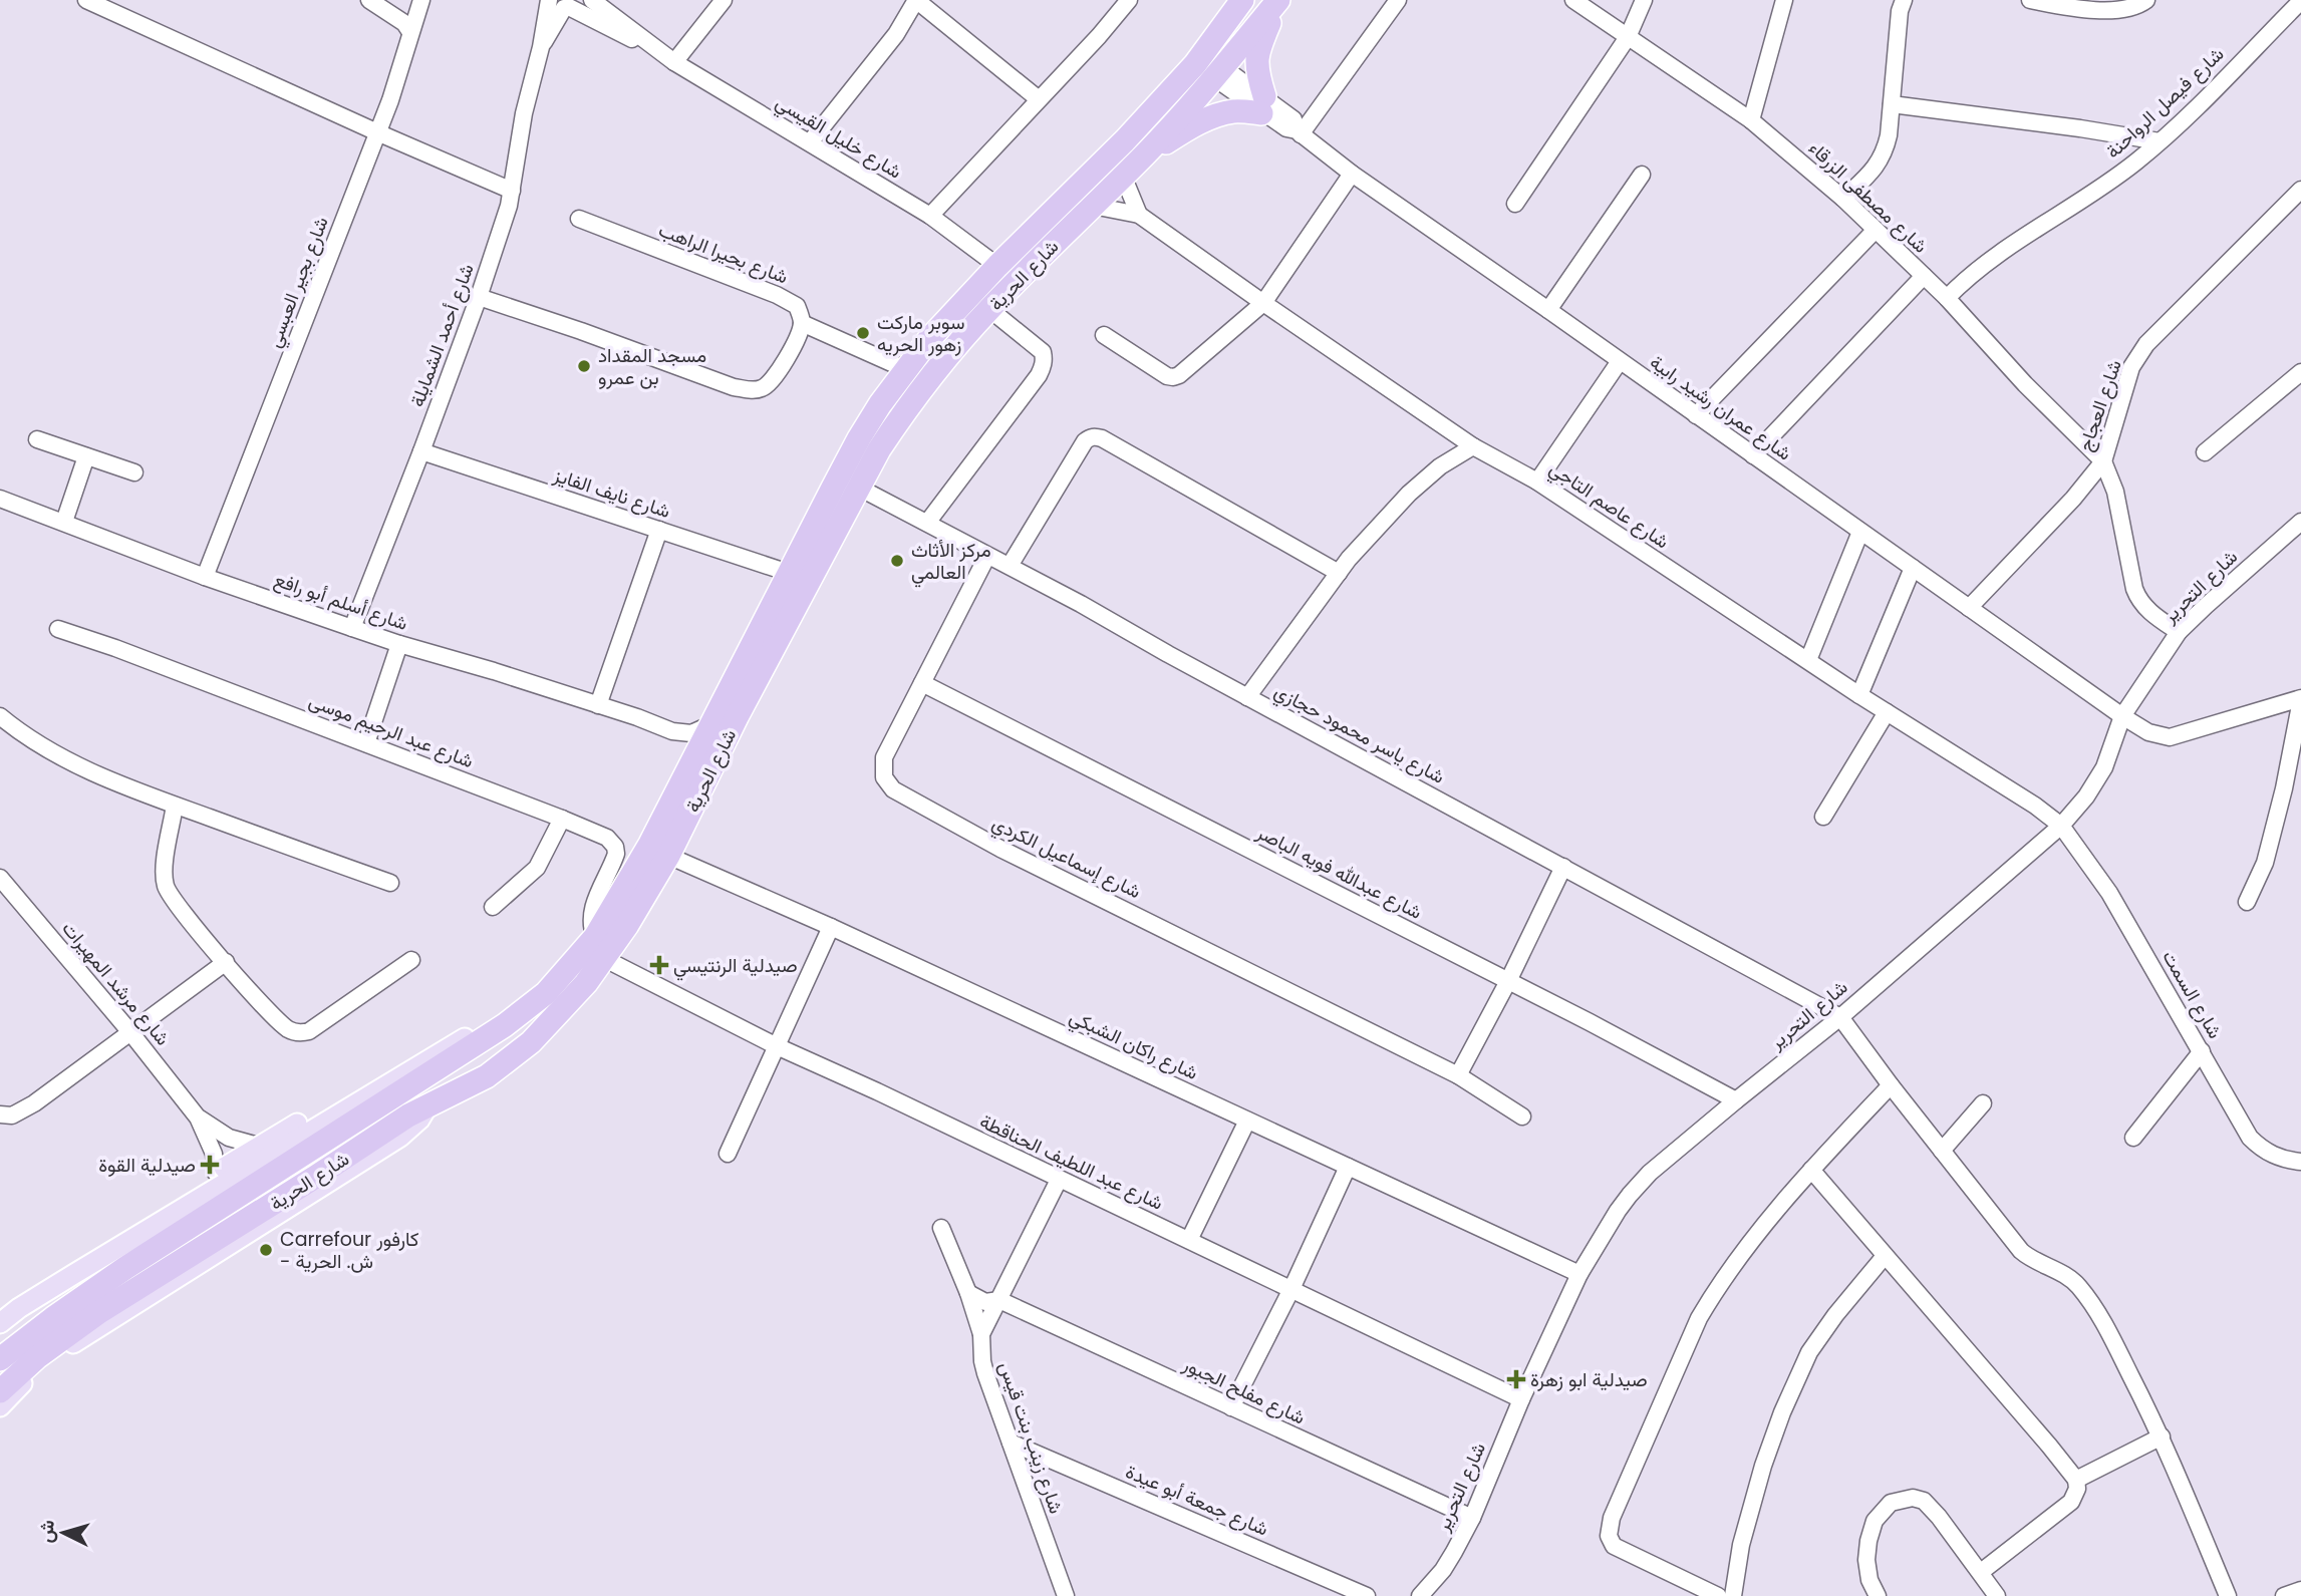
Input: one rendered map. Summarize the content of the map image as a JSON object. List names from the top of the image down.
{
  "streets": {
    "highway": ["شارع الحرية"],
    "street": [
      "شارع فيصل الرواحنة",
      "شارع خليل القيسي",
      "شارع مصطفى الزرقاء",
      "شارع بحيرا الراهب",
      "شارع بجير العبسي",
      "شارع أحمد الشمايلة",
      "شارع العجاج",
      "شارع عمران رشيد رابية",
      "شارع نايف الفايز",
      "شارع عاصم التاجي",
      "شارع التحرير",
      "شارع أسلم أبو رافع",
      "شارع عبد الرحيم موسى",
      "شارع ياسر محمود حجازي",
      "شارع إسماعيل الكردي",
      "شارع عبدالله فويه الباصر",
      "شارع مرشد المهيرات",
      "شارع السمت",
      "شارع راكان الشبكي",
      "شارع عبد اللطيف الحناقطة",
      "شارع مفلح الجبور",
      "شارع زينب بنت قيس",
      "شارع جمعة أبو عيدة"
    ]
  },
  "crossings": [
    ["شارع فيصل الرواحنة", "شارع مصطفى الزرقاء"],
    ["شارع خليل القيسي", "شارع الحرية"],
    ["شارع خليل القيسي", "شارع أحمد الشمايلة"],
    ["شارع مصطفى الزرقاء", "شارع العجاج"],
    ["شارع الحرية", "شارع عمران رشيد رابية"],
    ["شارع الحرية", "شارع نايف الفايز"],
    ["شارع الحرية", "شارع عاصم التاجي"],
    ["شارع الحرية", "شارع أسلم أبو رافع"],
    ["شارع الحرية", "شارع عبد الرحيم موسى"],
    ["شارع الحرية", "شارع ياسر محمود حجازي"],
    ["شارع الحرية", "شارع راكان الشبكي"],
    ["شارع الحرية", "شارع عبد اللطيف الحناقطة"],
    ["شارع بجير العبسي", "شارع أسلم أبو رافع"],
    ["شارع أحمد الشمايلة", "شارع نايف الفايز"],
    ["شارع أحمد الشمايلة", "شارع أسلم أبو رافع"],
    ["شارع العجاج", "شارع عمران رشيد رابية"],
    ["شارع عمران رشيد رابية", "شارع التحرير"],
    ["شارع عاصم التاجي", "شارع التحرير"],
    ["شارع عاصم التاجي", "شارع السمت"],
    ["شارع التحرير", "شارع ياسر محمود حجازي"],
    ["شارع التحرير", "شارع عبدالله فويه الباصر"],
    ["شارع التحرير", "شارع السمت"],
    ["شارع التحرير", "شارع راكان الشبكي"],
    ["شارع التحرير", "شارع عبد اللطيف الحناقطة"],
    ["شارع التحرير", "شارع مفلح الجبور"],
    ["شارع ياسر محمود حجازي", "شارع إسماعيل الكردي"],
    ["شارع إسماعيل الكردي", "شارع عبدالله فويه الباصر"],
    ["شارع مفلح الجبور", "شارع زينب بنت قيس"],
    ["شارع زينب بنت قيس", "شارع جمعة أبو عيدة"]
  ],
  "places": {
    "other": [
      "سوبر ماركت زهور الحريه",
      "مسجد المقداد بن عمرو",
      "مركز الأثاث العالمي",
      "Carrefour كارفور - ش. الحرية"
    ],
    "health": ["صيدلية الرنتيسي", "صيدلية القوة", "صيدلية ابو زهرة"]
  },
  "north": "left"
}
